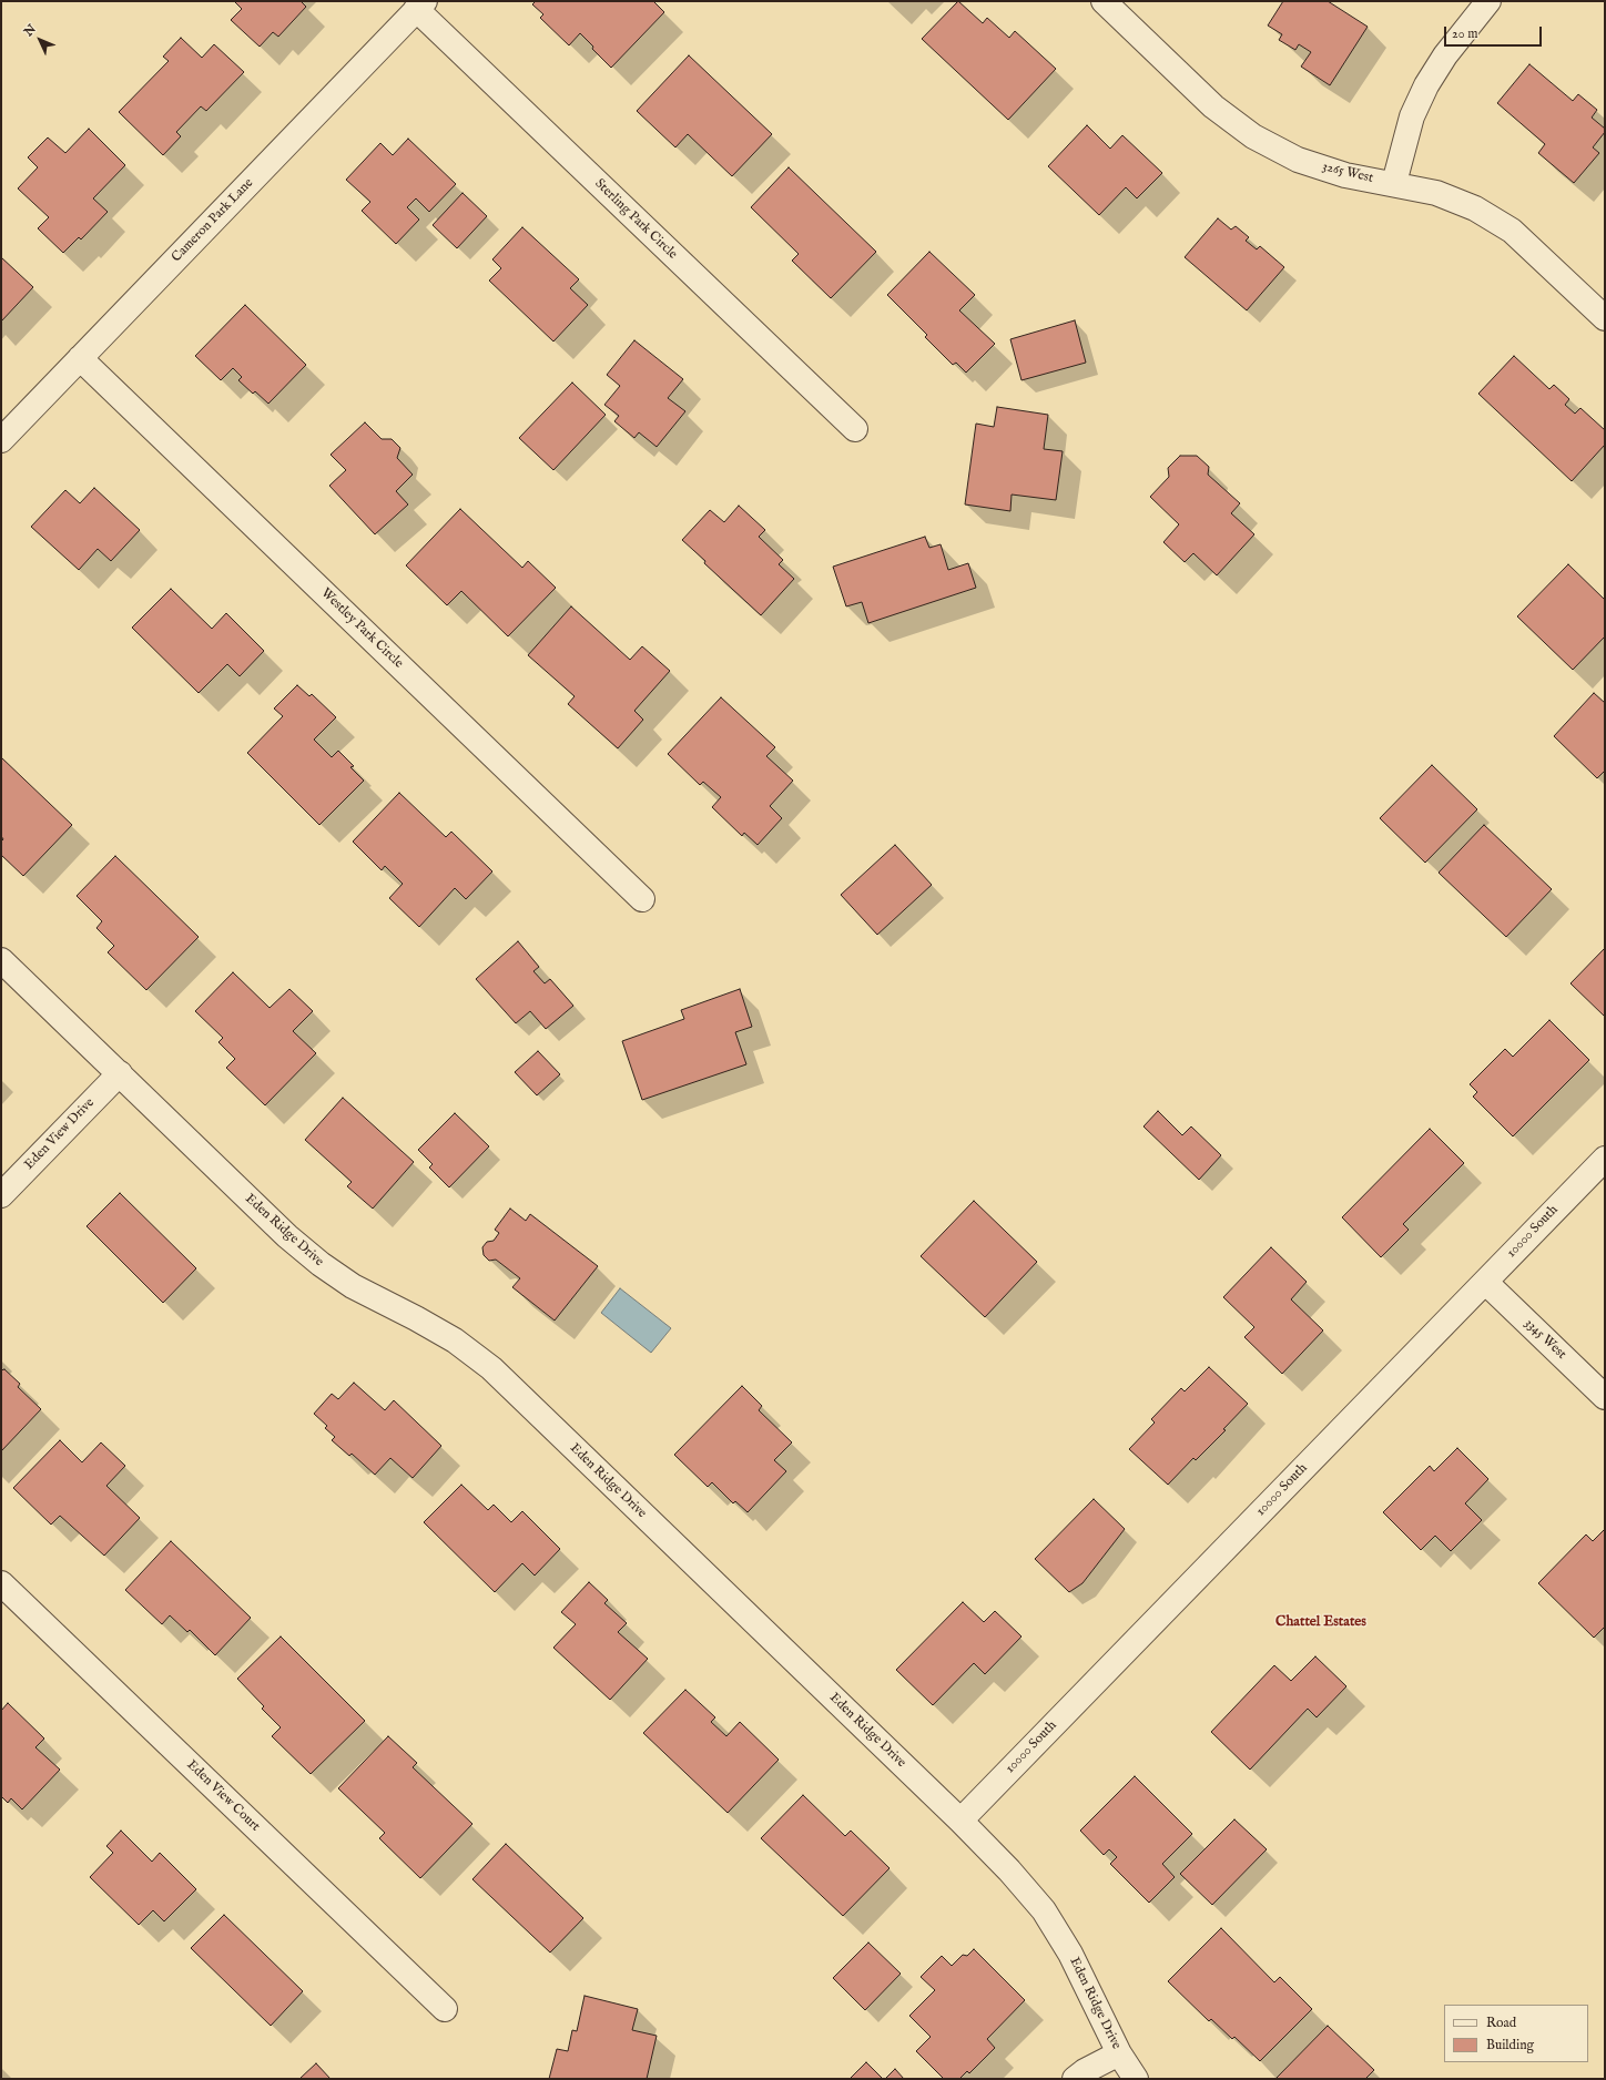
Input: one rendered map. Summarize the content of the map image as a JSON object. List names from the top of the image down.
{
  "streets": {
    "street": [
      "3265 West",
      "Sterling Park Circle",
      "Cameron Park Lane",
      "Westley Park Circle",
      "Eden View Drive",
      "Eden Ridge Drive",
      "10000 South",
      "3345 West",
      "Eden View Court"
    ]
  },
  "crossings": [
    ["Sterling Park Circle", "Cameron Park Lane"],
    ["Cameron Park Lane", "Westley Park Circle"],
    ["Eden View Drive", "Eden Ridge Drive"],
    ["Eden Ridge Drive", "10000 South"],
    ["10000 South", "3345 West"]
  ],
  "districts": ["Chattel Estates"],
  "legend": ["Road", "Building"],
  "scale_bar": "20 m",
  "north": "top left"
}
